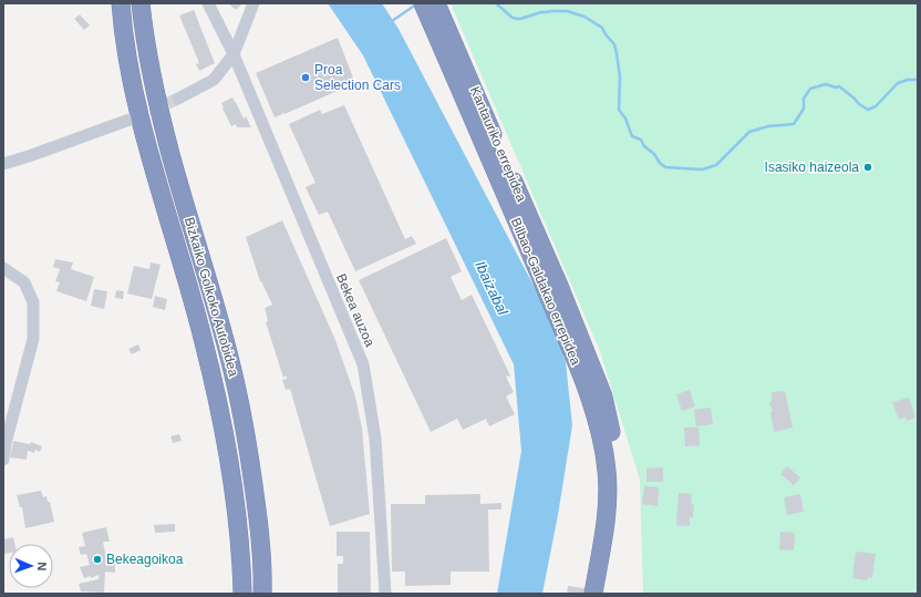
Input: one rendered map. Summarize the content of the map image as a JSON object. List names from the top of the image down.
{
  "streets": {
    "highway": ["Kantauriko errepidea", "Bilbao-Galdakao errepidea", "Bizkaiko Golkoko Autobidea"],
    "street": ["Bekea auzoa"]
  },
  "water": ["Ibaizabal"],
  "places": ["Proa Selection Cars", "Isasiko haizeola", "Bekeagoikoa"],
  "north": "right"
}
